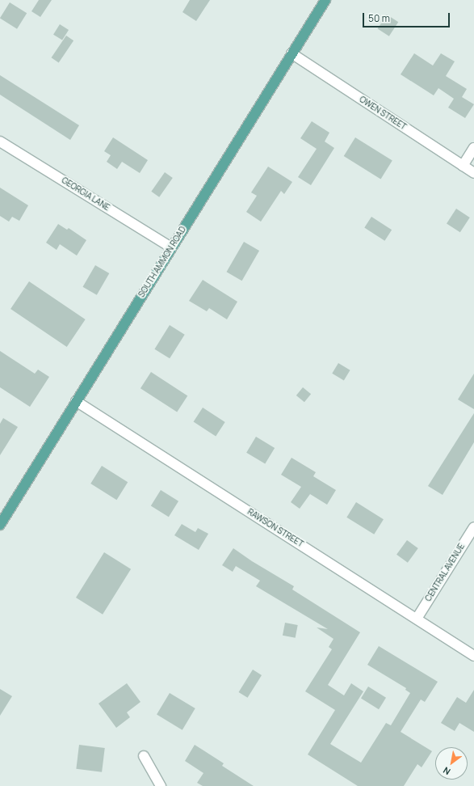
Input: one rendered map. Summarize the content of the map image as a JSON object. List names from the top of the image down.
{
  "streets": {
    "main road": ["SOUTH AMMON ROAD"],
    "street": [
      "OWEN STREET",
      "GEORGIA LANE",
      "RAWSON STREET",
      "CENTRAL AVENUE"
    ]
  },
  "crossings": [
    ["OWEN STREET", "SOUTH AMMON ROAD"],
    ["GEORGIA LANE", "SOUTH AMMON ROAD"],
    ["SOUTH AMMON ROAD", "RAWSON STREET"],
    ["RAWSON STREET", "CENTRAL AVENUE"]
  ],
  "scale_bar": "50 m",
  "north": "bottom left"
}
